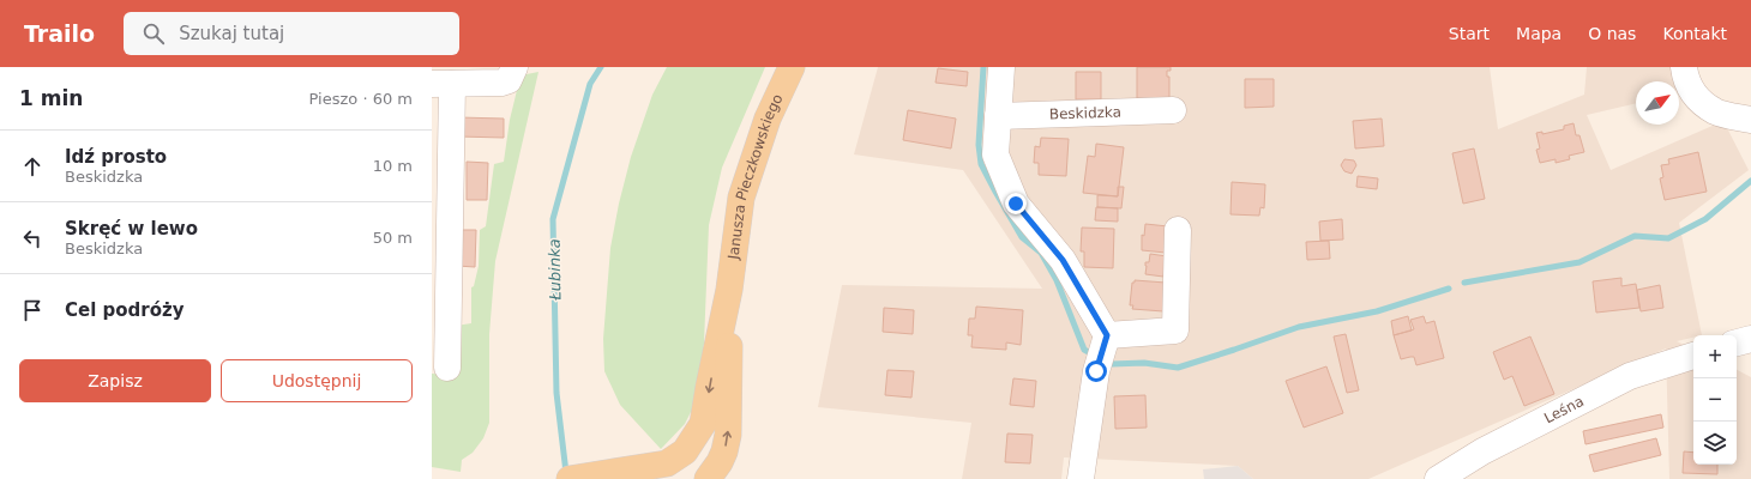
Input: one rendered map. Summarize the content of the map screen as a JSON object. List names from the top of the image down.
{
  "streets": {
    "main road": ["Janusza Pieczkowskiego"],
    "street": ["Beskidzka", "Leśna"]
  },
  "water": ["Łubinka"],
  "north": "top right",
  "page": {
    "header": "Trailo",
    "search": "Szukaj tutaj",
    "nav": [
      "Start",
      "Mapa",
      "O nas",
      "Kontakt"
    ],
    "heading": ["1 min", "Pieszo · 60 m"],
    "list": [
      ["Idź prosto", "Beskidzka", "10 m"],
      ["Skręć w lewo", "Beskidzka", "50 m"],
      "Cel podróży"
    ],
    "map_buttons": ["+", "−"],
    "buttons": ["Zapisz", "Udostępnij"]
  }
}
